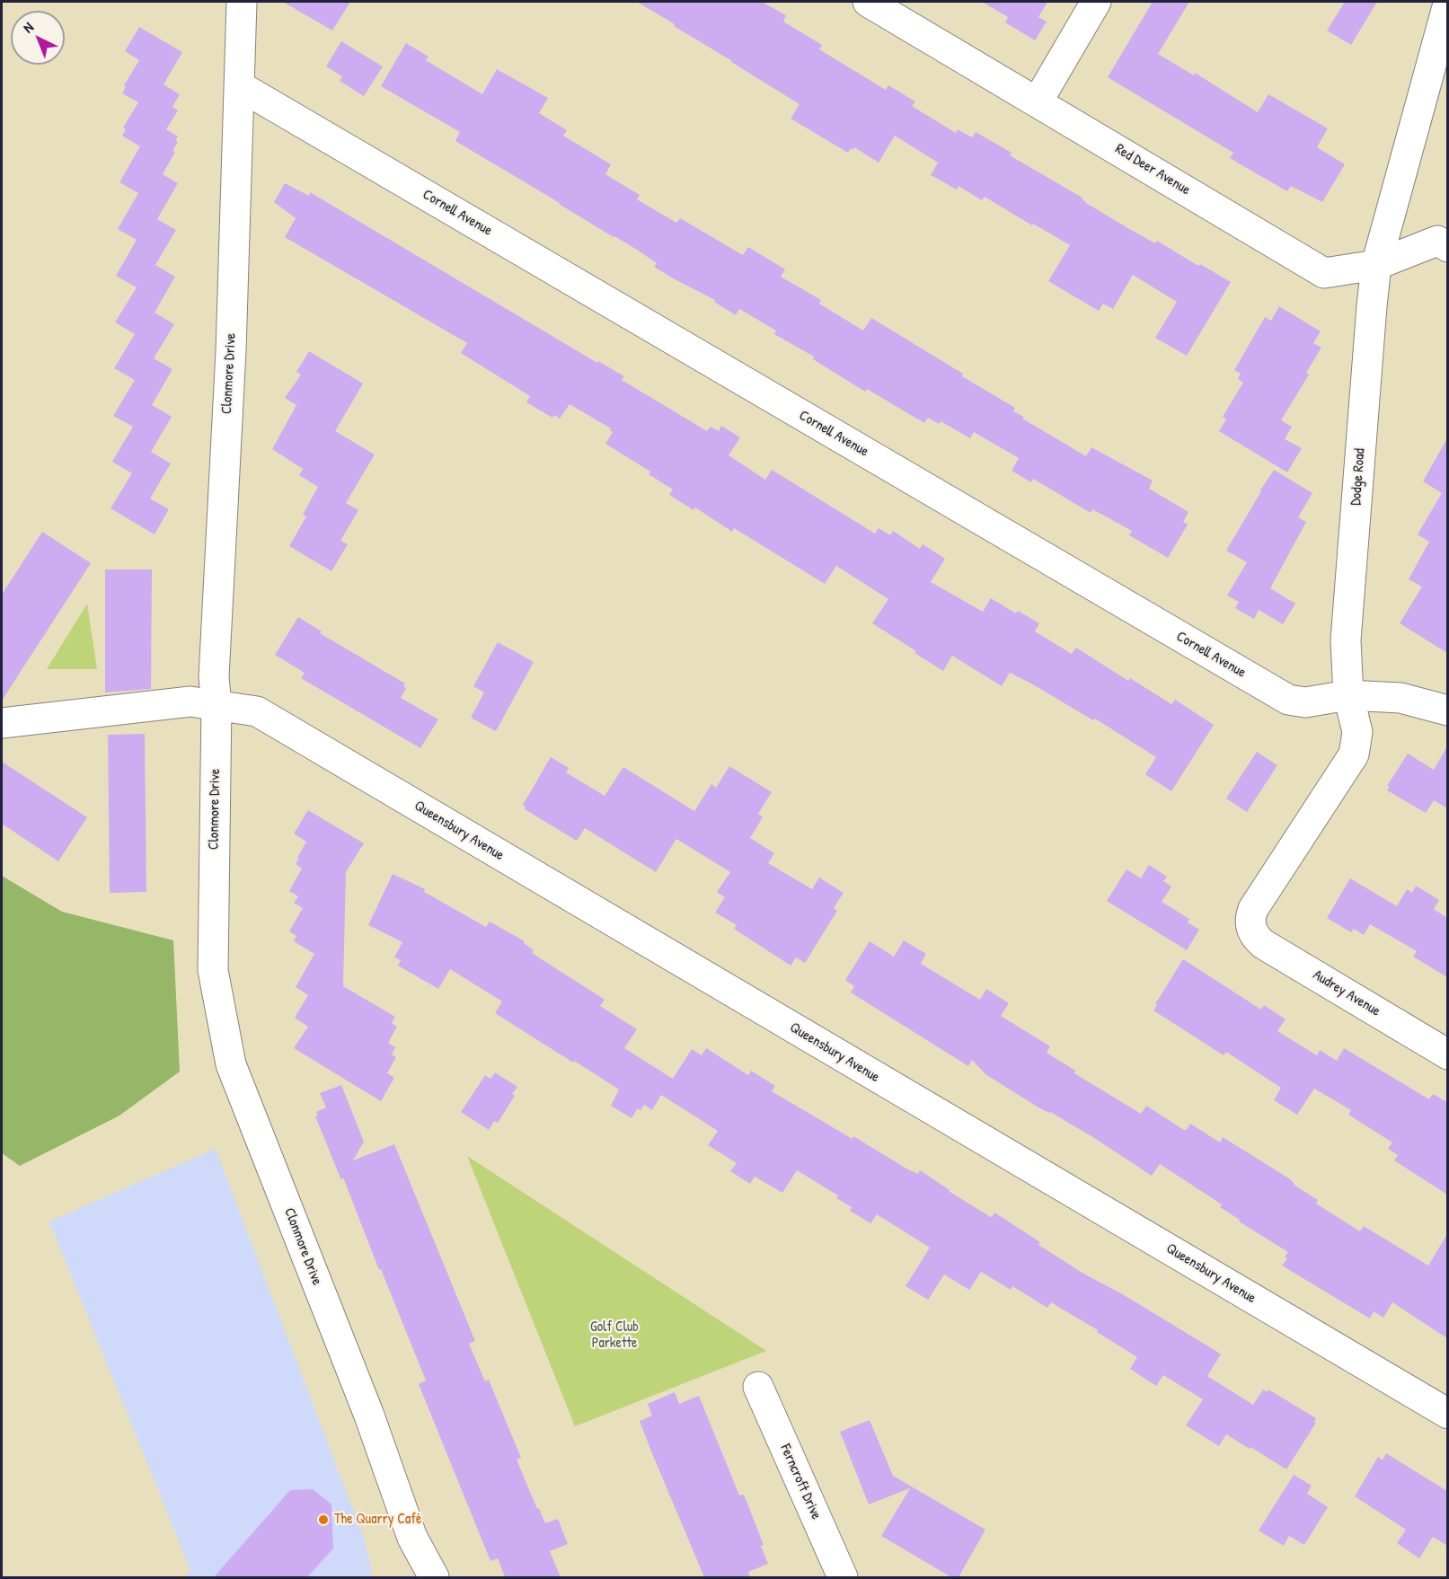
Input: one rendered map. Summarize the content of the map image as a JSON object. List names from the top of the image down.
{
  "streets": {
    "street": [
      "Red Deer Avenue",
      "Cornell Avenue",
      "Clonmore Drive",
      "Dodge Road",
      "Queensbury Avenue",
      "Audrey Avenue",
      "Ferncroft Drive"
    ]
  },
  "crossings": [
    ["Red Deer Avenue", "Dodge Road"],
    ["Cornell Avenue", "Clonmore Drive"],
    ["Cornell Avenue", "Dodge Road"],
    ["Clonmore Drive", "Queensbury Avenue"],
    ["Dodge Road", "Audrey Avenue"]
  ],
  "parks": ["Golf Club Parkette"],
  "places": ["The Quarry Café"],
  "north": "top left"
}
